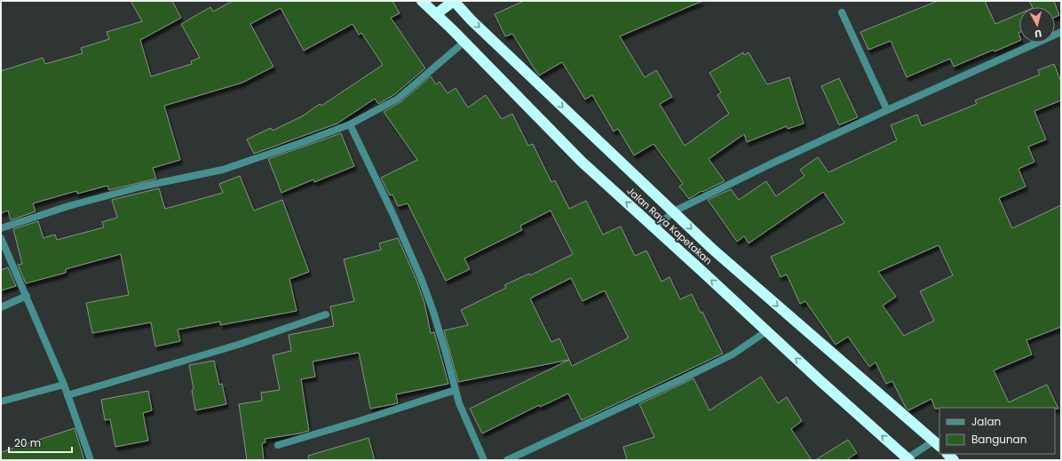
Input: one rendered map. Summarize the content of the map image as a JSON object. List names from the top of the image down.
{
  "streets": {
    "highway": ["Jalan Raya Kapetakan"]
  },
  "legend": ["Jalan", "Bangunan"],
  "scale_bar": "20 m",
  "north": "bottom"
}
